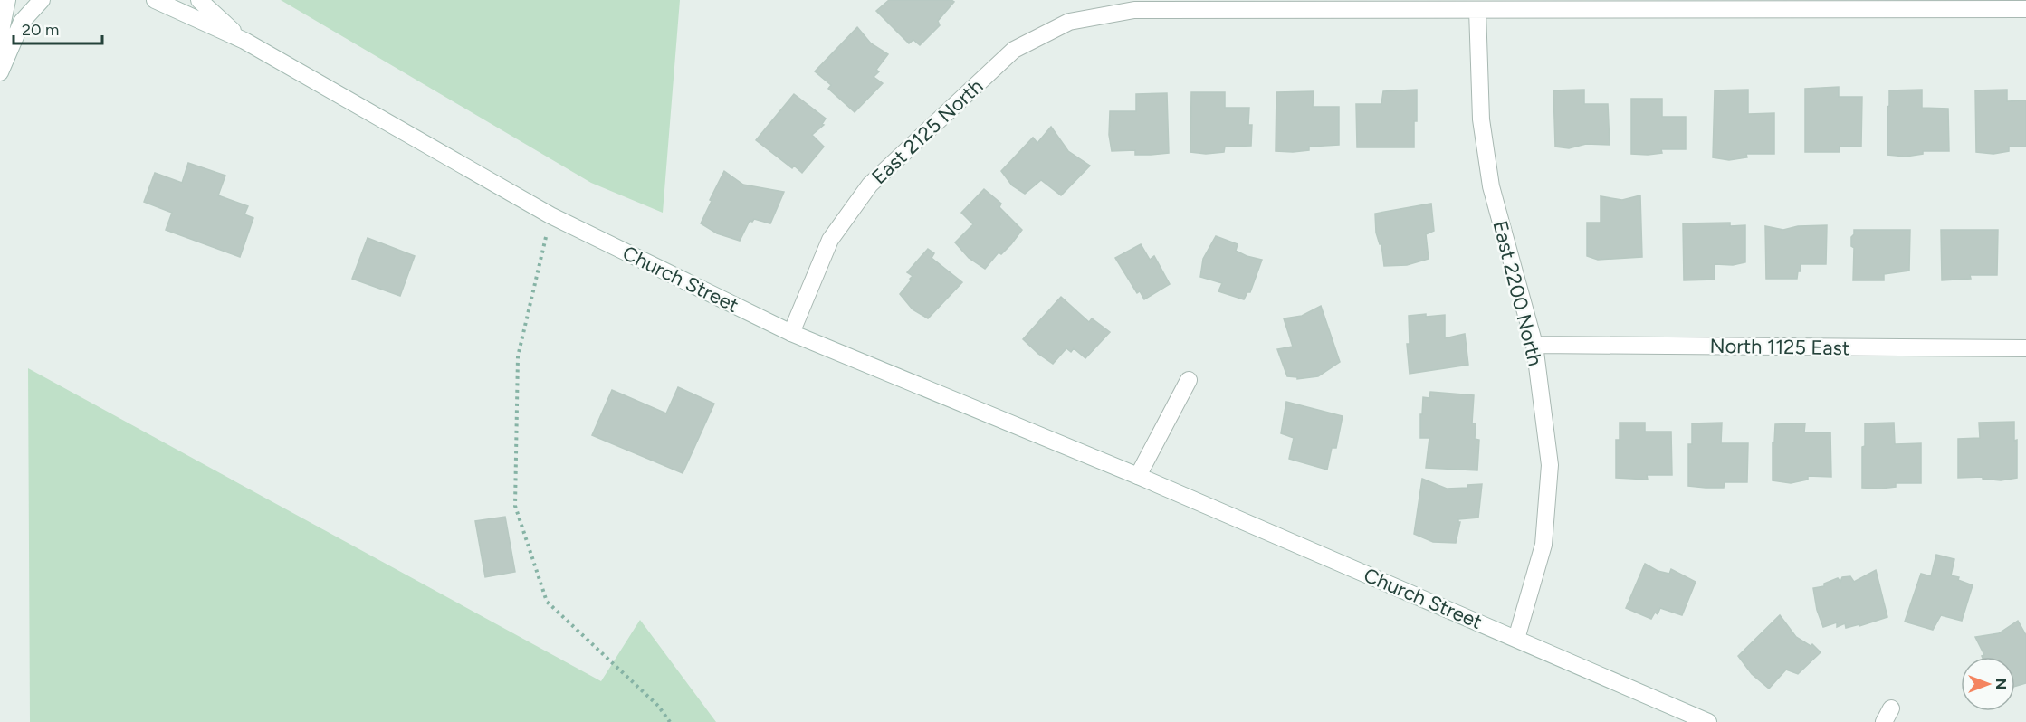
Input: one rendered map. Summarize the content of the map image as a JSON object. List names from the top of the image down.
{
  "streets": {
    "street": [
      "East 2125 North",
      "Church Street",
      "East 2200 North",
      "North 1125 East"
    ]
  },
  "crossings": [
    ["East 2125 North", "Church Street"],
    ["East 2125 North", "East 2200 North"],
    ["Church Street", "East 2200 North"],
    ["East 2200 North", "North 1125 East"]
  ],
  "scale_bar": "20 m",
  "north": "right"
}
